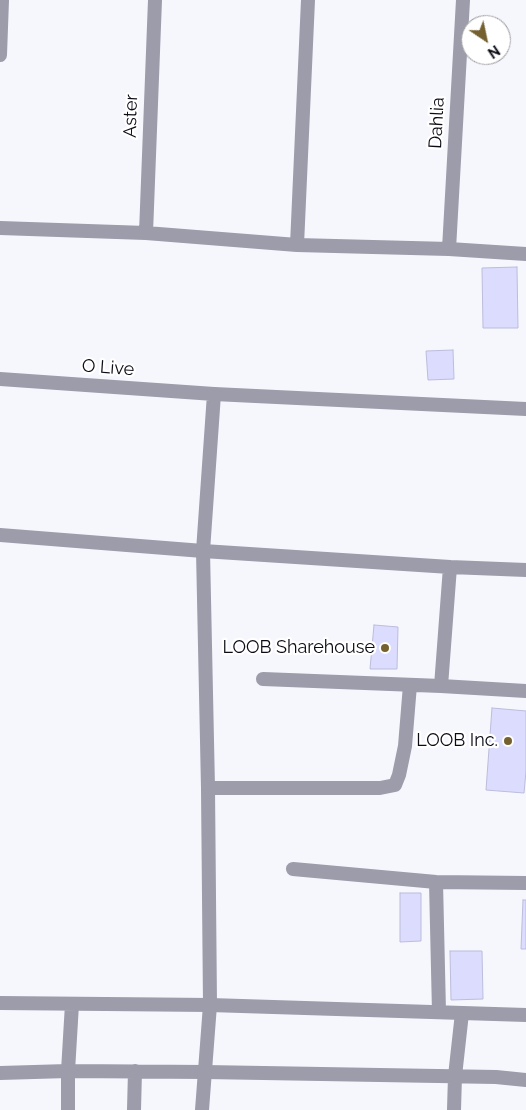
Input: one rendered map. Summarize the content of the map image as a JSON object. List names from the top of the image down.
{
  "streets": {
    "street": ["Aster", "Dahlia", "O Live"]
  },
  "places": ["LOOB Sharehouse", "LOOB Inc."],
  "north": "bottom right"
}
